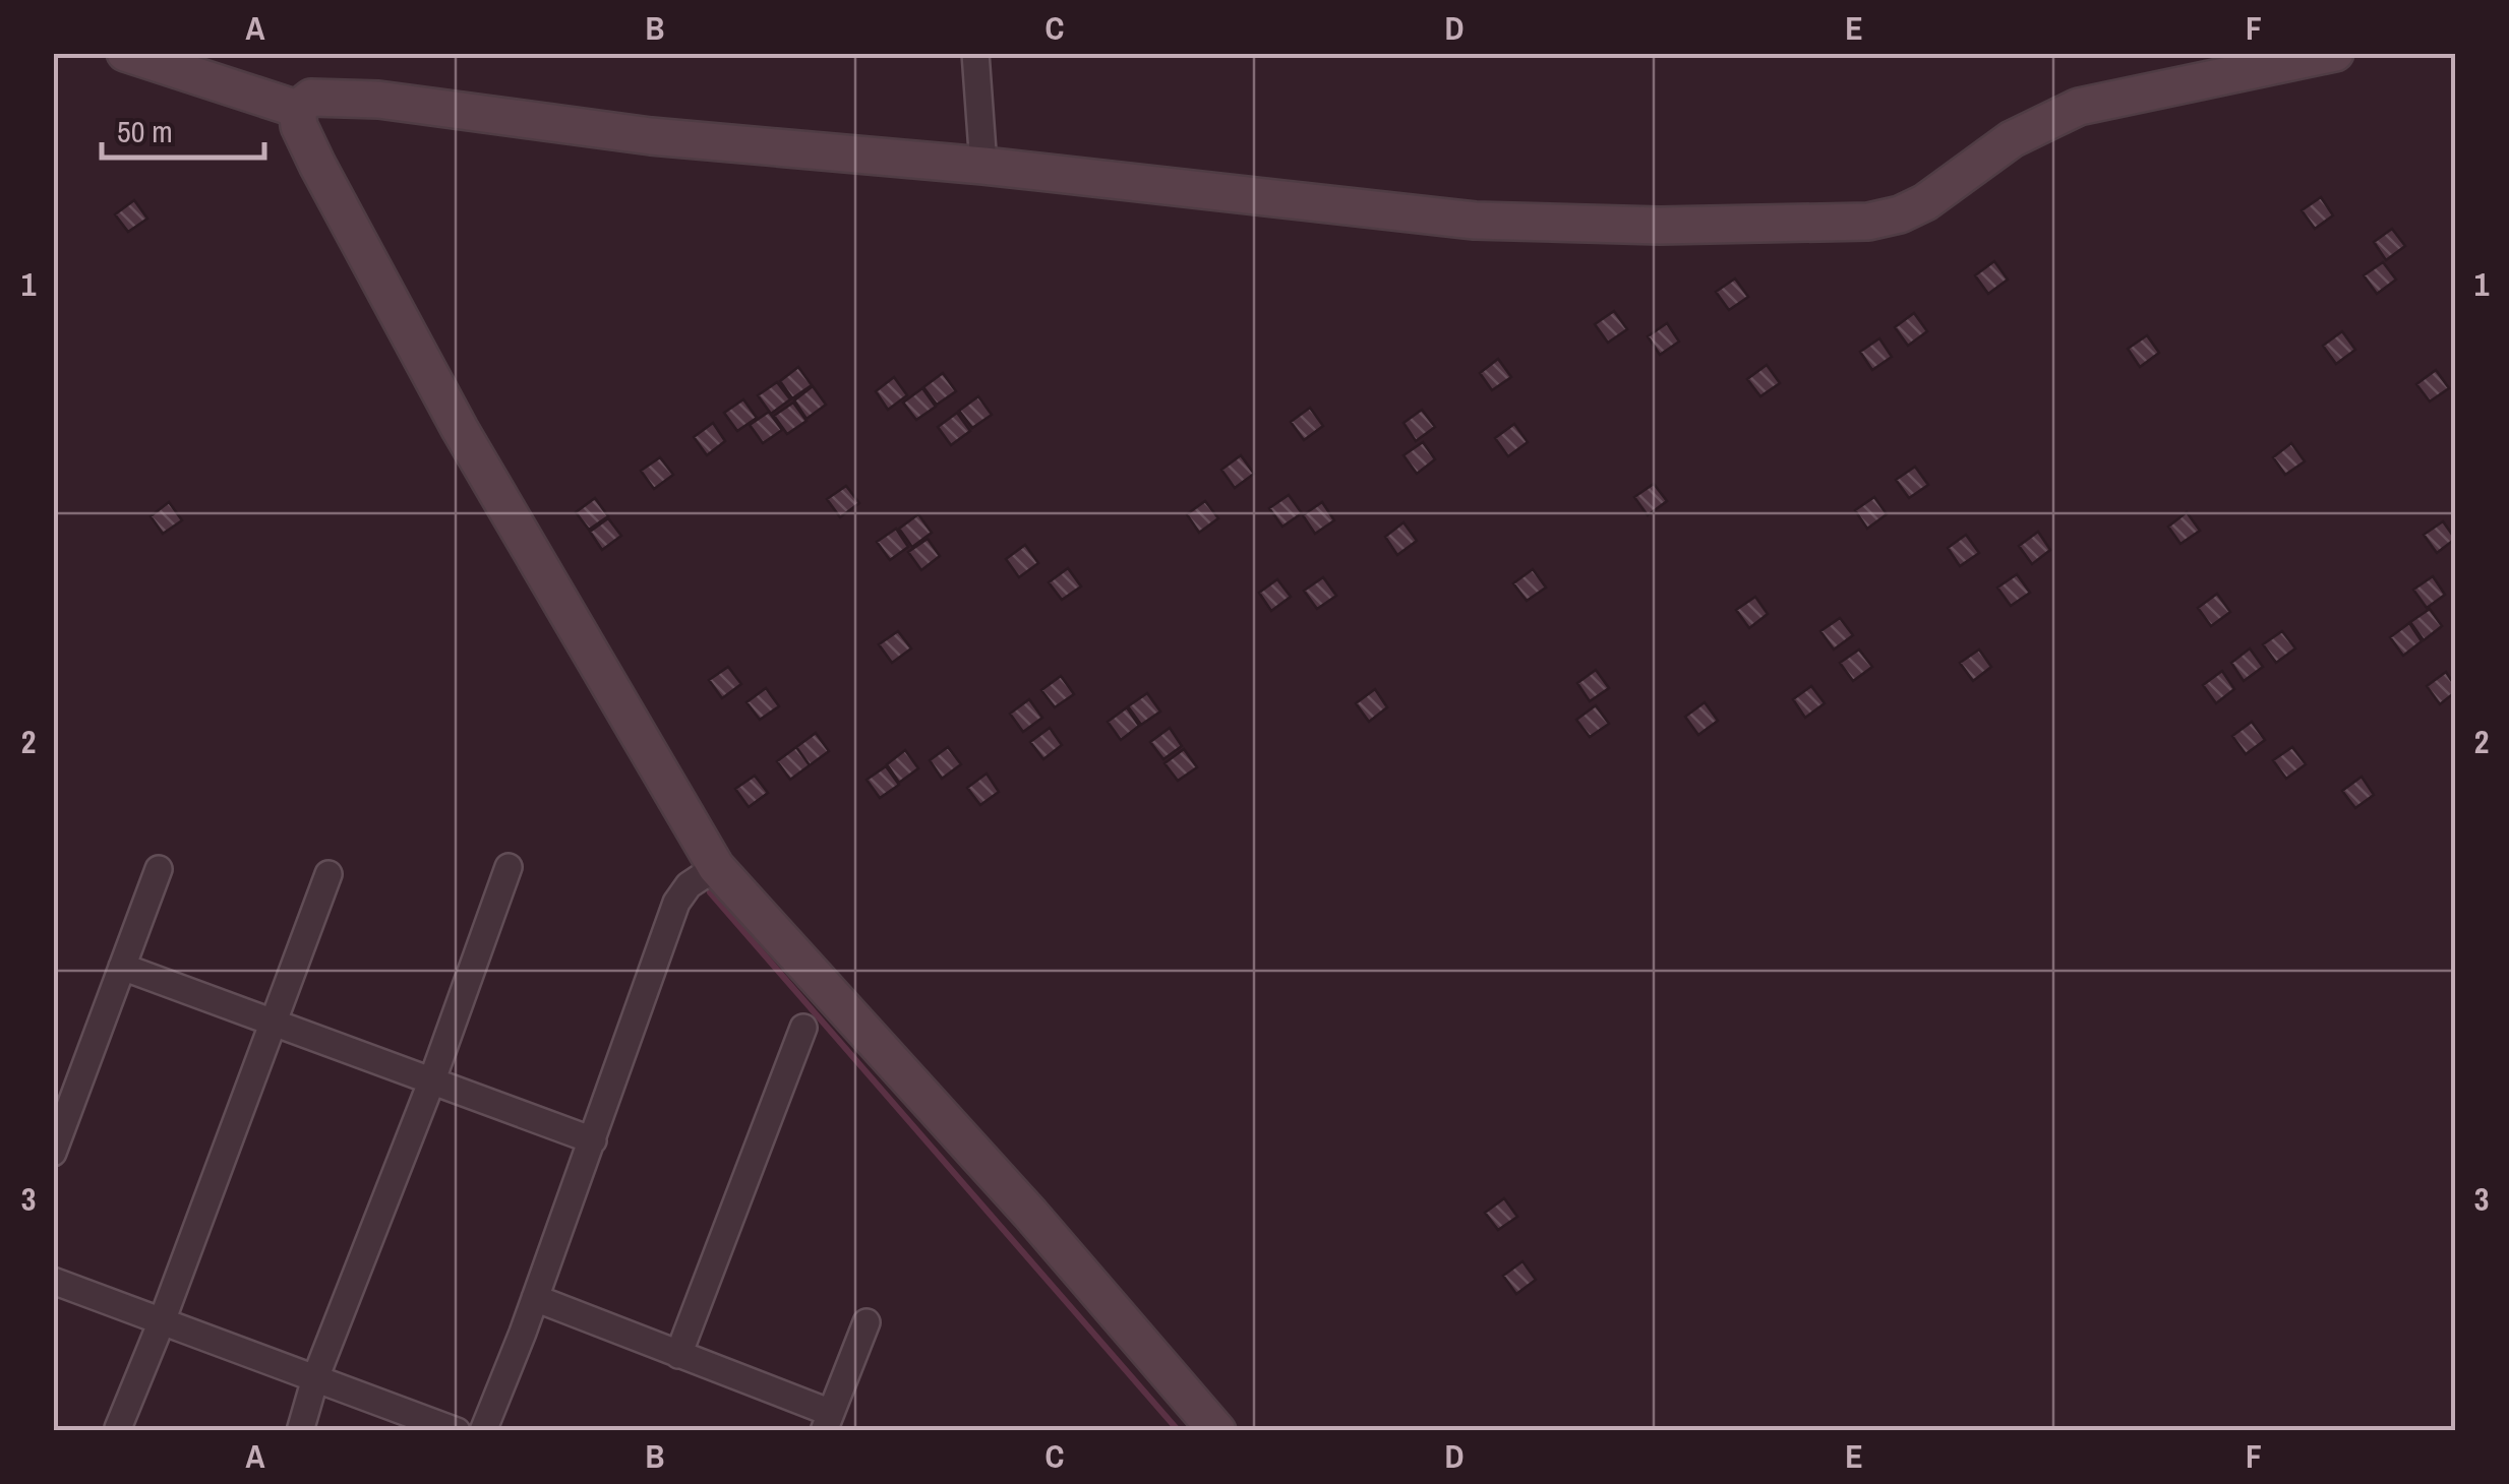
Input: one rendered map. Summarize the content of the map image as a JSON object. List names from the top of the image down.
{
  "scale_bar": "50 m",
  "grid": {
    "columns": [
      "A",
      "B",
      "C",
      "D",
      "E",
      "F"
    ],
    "rows": ["1", "2", "3"]
  }
}
